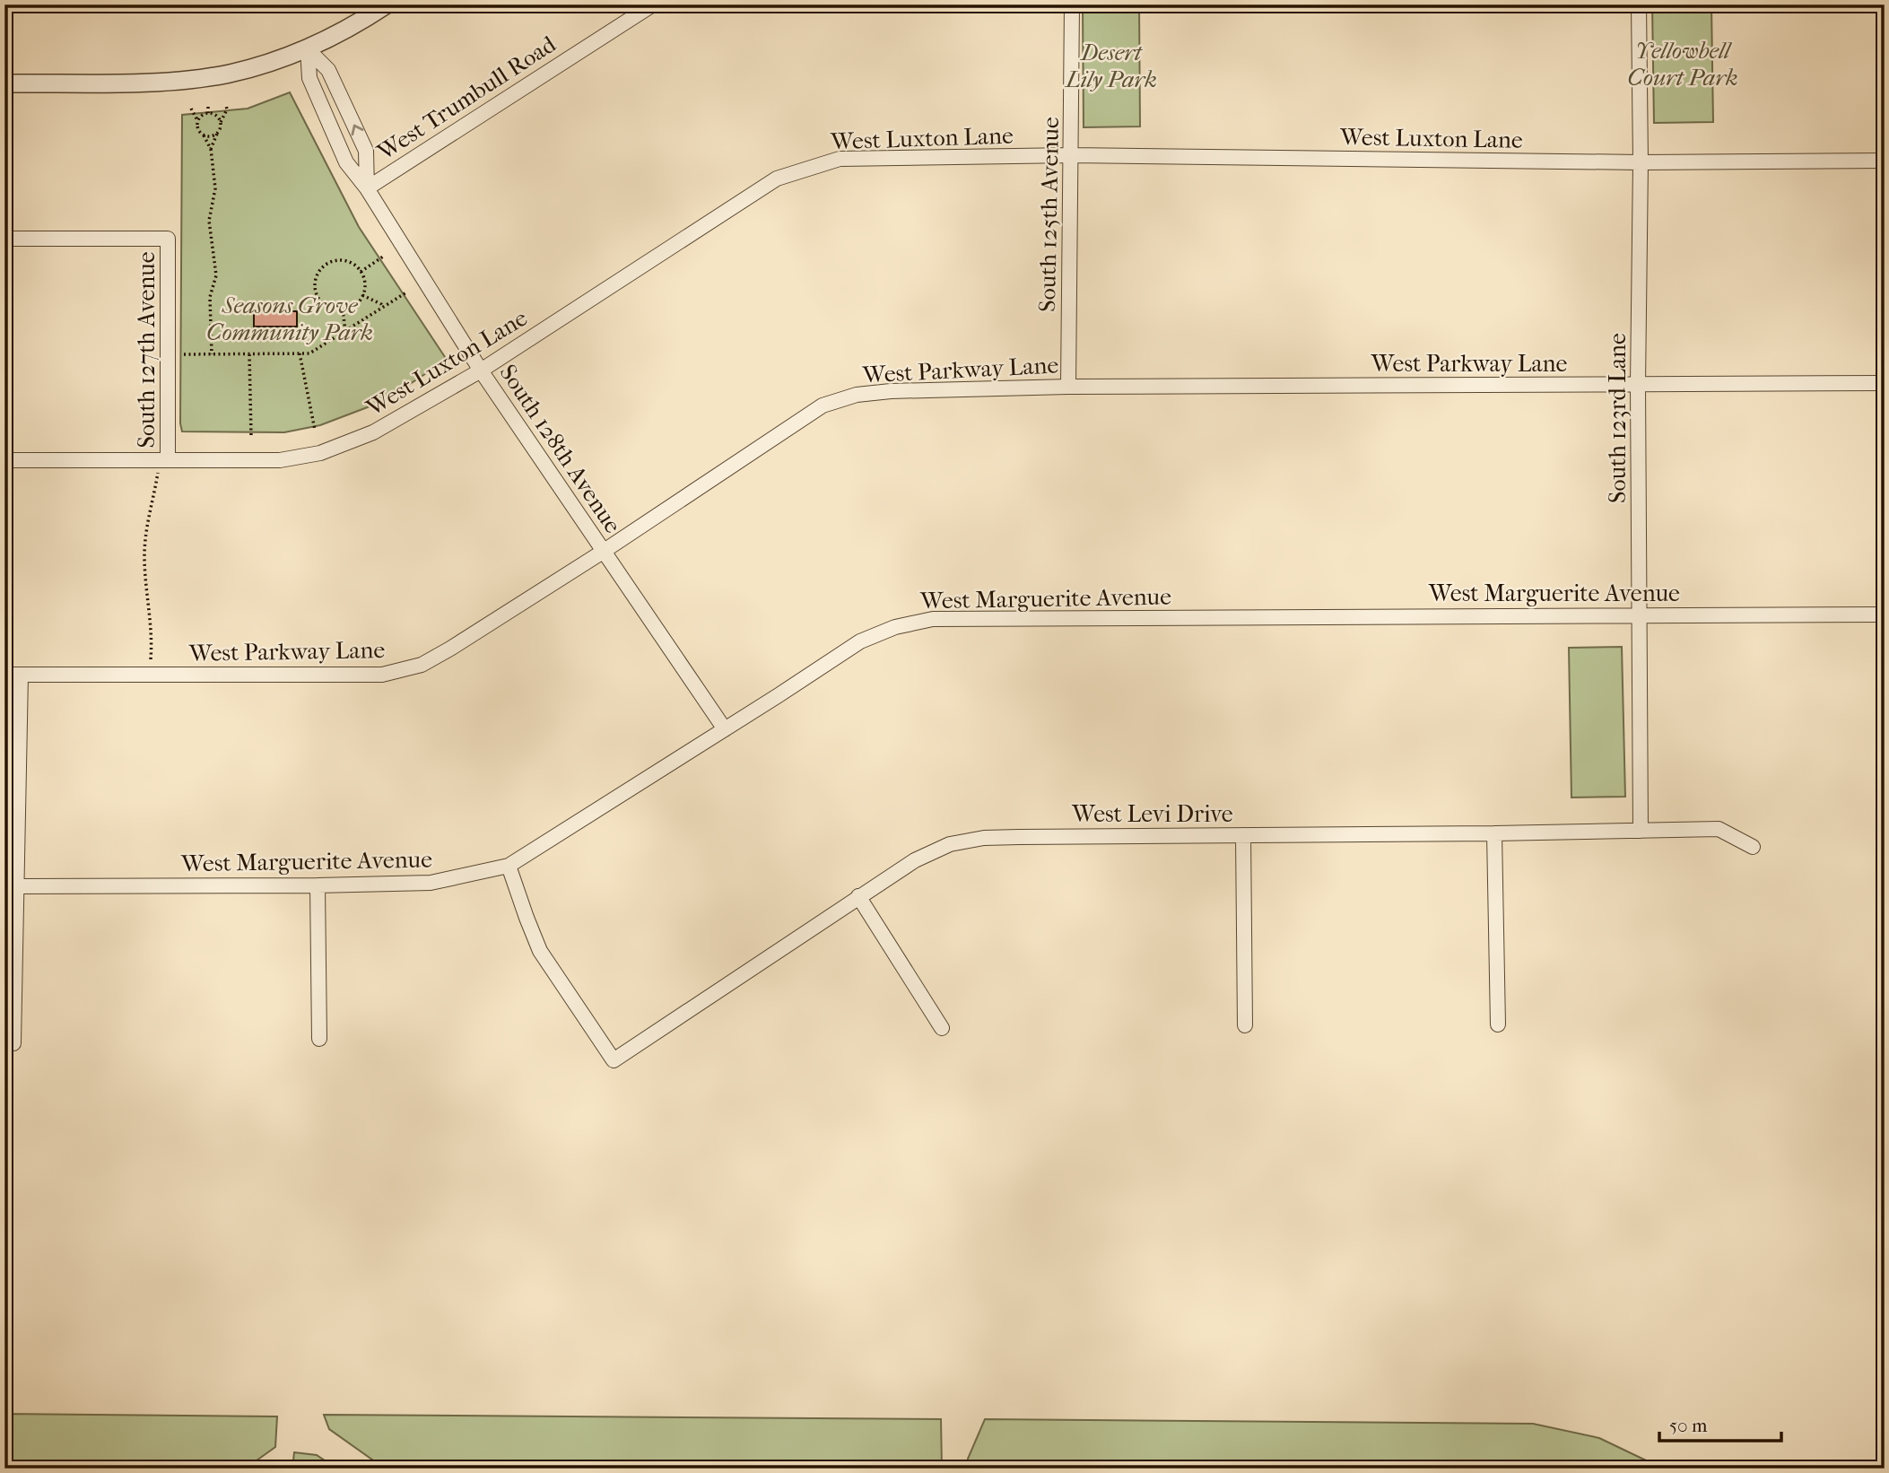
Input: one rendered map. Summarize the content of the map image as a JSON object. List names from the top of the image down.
{
  "streets": {
    "street": [
      "West Trumbull Road",
      "West Luxton Lane",
      "South 125th Avenue",
      "South 127th Avenue",
      "West Parkway Lane",
      "South 123rd Lane",
      "South 128th Avenue",
      "West Marguerite Avenue",
      "West Levi Drive"
    ]
  },
  "crossings": [
    ["West Trumbull Road", "South 128th Avenue"],
    ["West Luxton Lane", "South 125th Avenue"],
    ["West Luxton Lane", "South 127th Avenue"],
    ["West Luxton Lane", "South 123rd Lane"],
    ["West Luxton Lane", "South 128th Avenue"],
    ["South 125th Avenue", "West Parkway Lane"],
    ["West Parkway Lane", "South 123rd Lane"],
    ["West Parkway Lane", "South 128th Avenue"],
    ["South 123rd Lane", "West Marguerite Avenue"],
    ["South 123rd Lane", "West Levi Drive"],
    ["South 128th Avenue", "West Marguerite Avenue"],
    ["West Marguerite Avenue", "West Levi Drive"]
  ],
  "parks": ["Yellowbell Court Park", "Desert Lily Park", "Seasons Grove Community Park"],
  "scale_bar": "50 m"
}
